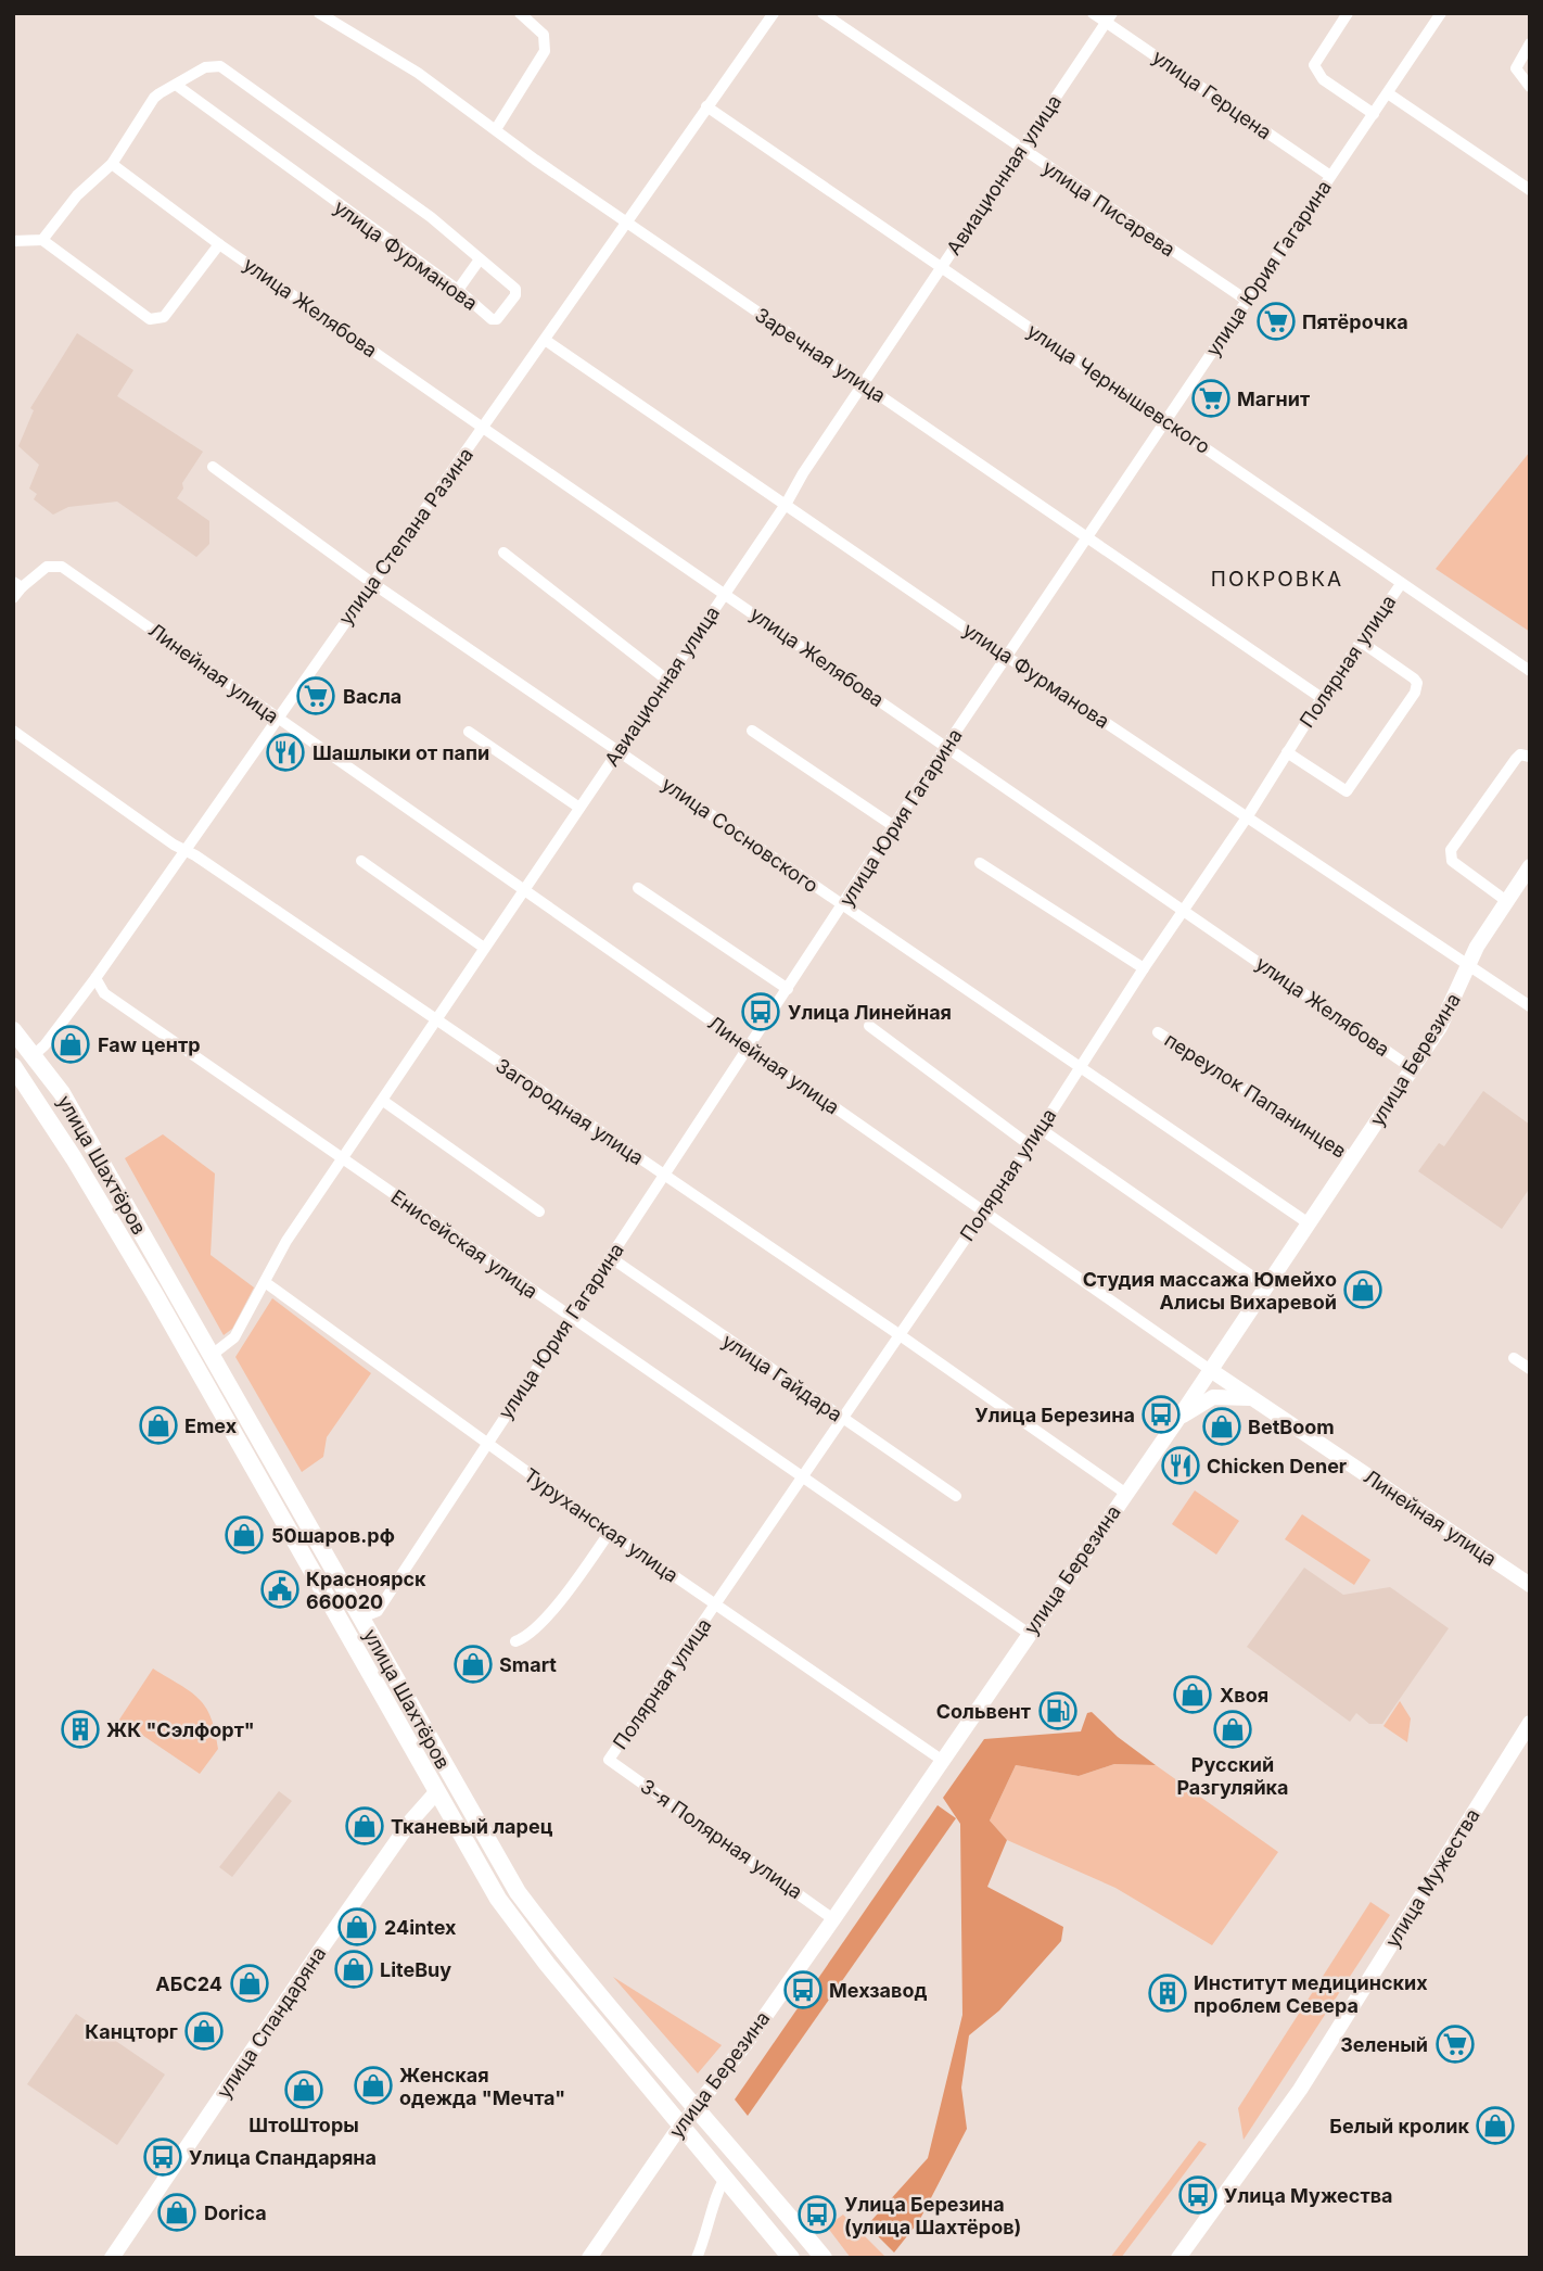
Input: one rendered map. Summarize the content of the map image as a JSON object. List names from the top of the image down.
{
  "streets": {
    "main road": ["улица Шахтёров"],
    "street": [
      "улица Герцена",
      "Авиационная улица",
      "улица Писарева",
      "улица Фурманова",
      "улица Юрия Гагарина",
      "улица Желябова",
      "Заречная улица",
      "улица Чернышевского",
      "улица Степана Разина",
      "Полярная улица",
      "Линейная улица",
      "улица Сосновского",
      "улица Березина",
      "переулок Папанинцев",
      "Загородная улица",
      "Енисейская улица",
      "улица Гайдара",
      "Туруханская улица",
      "3-я Полярная улица",
      "улица Мужества",
      "улица Спандаряна"
    ]
  },
  "crossings": [
    ["улица Герцена", "Авиационная улица"],
    ["улица Герцена", "улица Юрия Гагарина"],
    ["Авиационная улица", "улица Писарева"],
    ["Авиационная улица", "улица Фурманова"],
    ["Авиационная улица", "улица Желябова"],
    ["Авиационная улица", "Заречная улица"],
    ["Авиационная улица", "улица Чернышевского"],
    ["Авиационная улица", "Линейная улица"],
    ["Авиационная улица", "улица Сосновского"],
    ["Авиационная улица", "Загородная улица"],
    ["Авиационная улица", "улица Шахтёров"],
    ["Авиационная улица", "Енисейская улица"],
    ["Авиационная улица", "Туруханская улица"],
    ["улица Писарева", "улица Юрия Гагарина"],
    ["улица Фурманова", "улица Юрия Гагарина"],
    ["улица Фурманова", "улица Степана Разина"],
    ["улица Фурманова", "Полярная улица"],
    ["улица Фурманова", "улица Березина"],
    ["улица Юрия Гагарина", "улица Желябова"],
    ["улица Юрия Гагарина", "Заречная улица"],
    ["улица Юрия Гагарина", "улица Чернышевского"],
    ["улица Юрия Гагарина", "Линейная улица"],
    ["улица Юрия Гагарина", "улица Сосновского"],
    ["улица Юрия Гагарина", "Загородная улица"],
    ["улица Юрия Гагарина", "улица Шахтёров"],
    ["улица Юрия Гагарина", "Енисейская улица"],
    ["улица Юрия Гагарина", "улица Гайдара"],
    ["улица Юрия Гагарина", "Туруханская улица"],
    ["улица Желябова", "улица Степана Разина"],
    ["улица Желябова", "Полярная улица"],
    ["улица Желябова", "улица Березина"],
    ["Заречная улица", "улица Степана Разина"],
    ["Заречная улица", "Полярная улица"],
    ["улица Чернышевского", "улица Степана Разина"],
    ["улица Чернышевского", "Полярная улица"],
    ["улица Степана Разина", "Линейная улица"],
    ["улица Степана Разина", "улица Сосновского"],
    ["улица Степана Разина", "Загородная улица"],
    ["улица Степана Разина", "улица Шахтёров"],
    ["улица Степана Разина", "Енисейская улица"],
    ["Полярная улица", "Линейная улица"],
    ["Полярная улица", "улица Сосновского"],
    ["Полярная улица", "Загородная улица"],
    ["Полярная улица", "Енисейская улица"],
    ["Полярная улица", "улица Гайдара"],
    ["Полярная улица", "Туруханская улица"],
    ["Полярная улица", "3-я Полярная улица"],
    ["Линейная улица", "улица Березина"],
    ["улица Сосновского", "улица Березина"],
    ["улица Березина", "переулок Папанинцев"],
    ["улица Березина", "Загородная улица"],
    ["улица Березина", "улица Шахтёров"],
    ["улица Березина", "Енисейская улица"],
    ["улица Березина", "Туруханская улица"],
    ["улица Березина", "3-я Полярная улица"],
    ["улица Шахтёров", "улица Спандаряна"]
  ],
  "districts": ["ПОКРОВКА"],
  "places": {
    "supermarket": [
      "Пятёрочка",
      "Магнит",
      "Васла",
      "Зеленый"
    ],
    "restaurant": ["Шашлыки от папи", "Chicken Dener"],
    "bus stop": [
      "Улица Линейная",
      "Улица Березина",
      "Мехзавод",
      "Улица Спандаряна",
      "Улица Мужества",
      "Улица Березина (улица Шахтёров)"
    ],
    "shop": [
      "Faw центр",
      "Студия массажа Юмейхо Алисы Вихаревой",
      "Emex",
      "BetBoom",
      "50шаров.рф",
      "Smart",
      "Хвоя",
      "Русский Разгуляйка",
      "Тканевый ларец",
      "24intex",
      "LiteBuy",
      "АБС24",
      "Канцторг",
      "Женская одежда \"Мечта\"",
      "ШтоШторы",
      "Белый кролик",
      "Dorica"
    ],
    "public building": ["Красноярск 660020"],
    "fuel station": ["Сольвент"],
    "building": ["ЖК \"Сэлфорт\"", "Институт медицинских проблем Севера"]
  }
}
